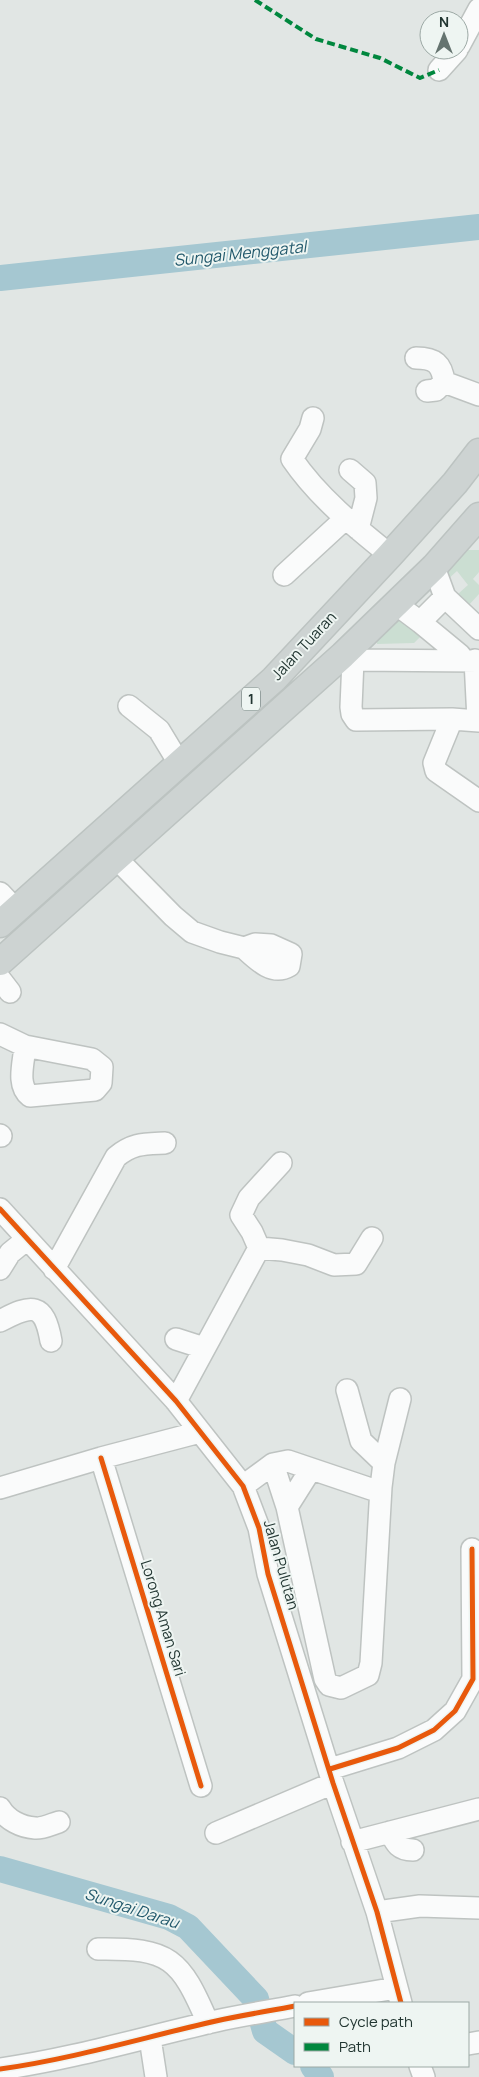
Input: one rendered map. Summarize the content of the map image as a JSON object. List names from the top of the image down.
{
  "streets": {
    "main road": ["Jalan Tuaran", "1"],
    "street": ["Jalan Pulutan", "Lorong Aman Sari"]
  },
  "water": ["Sungai Menggatal", "Sungai Darau"],
  "legend": ["Cycle path", "Path"],
  "north": "top"
}
